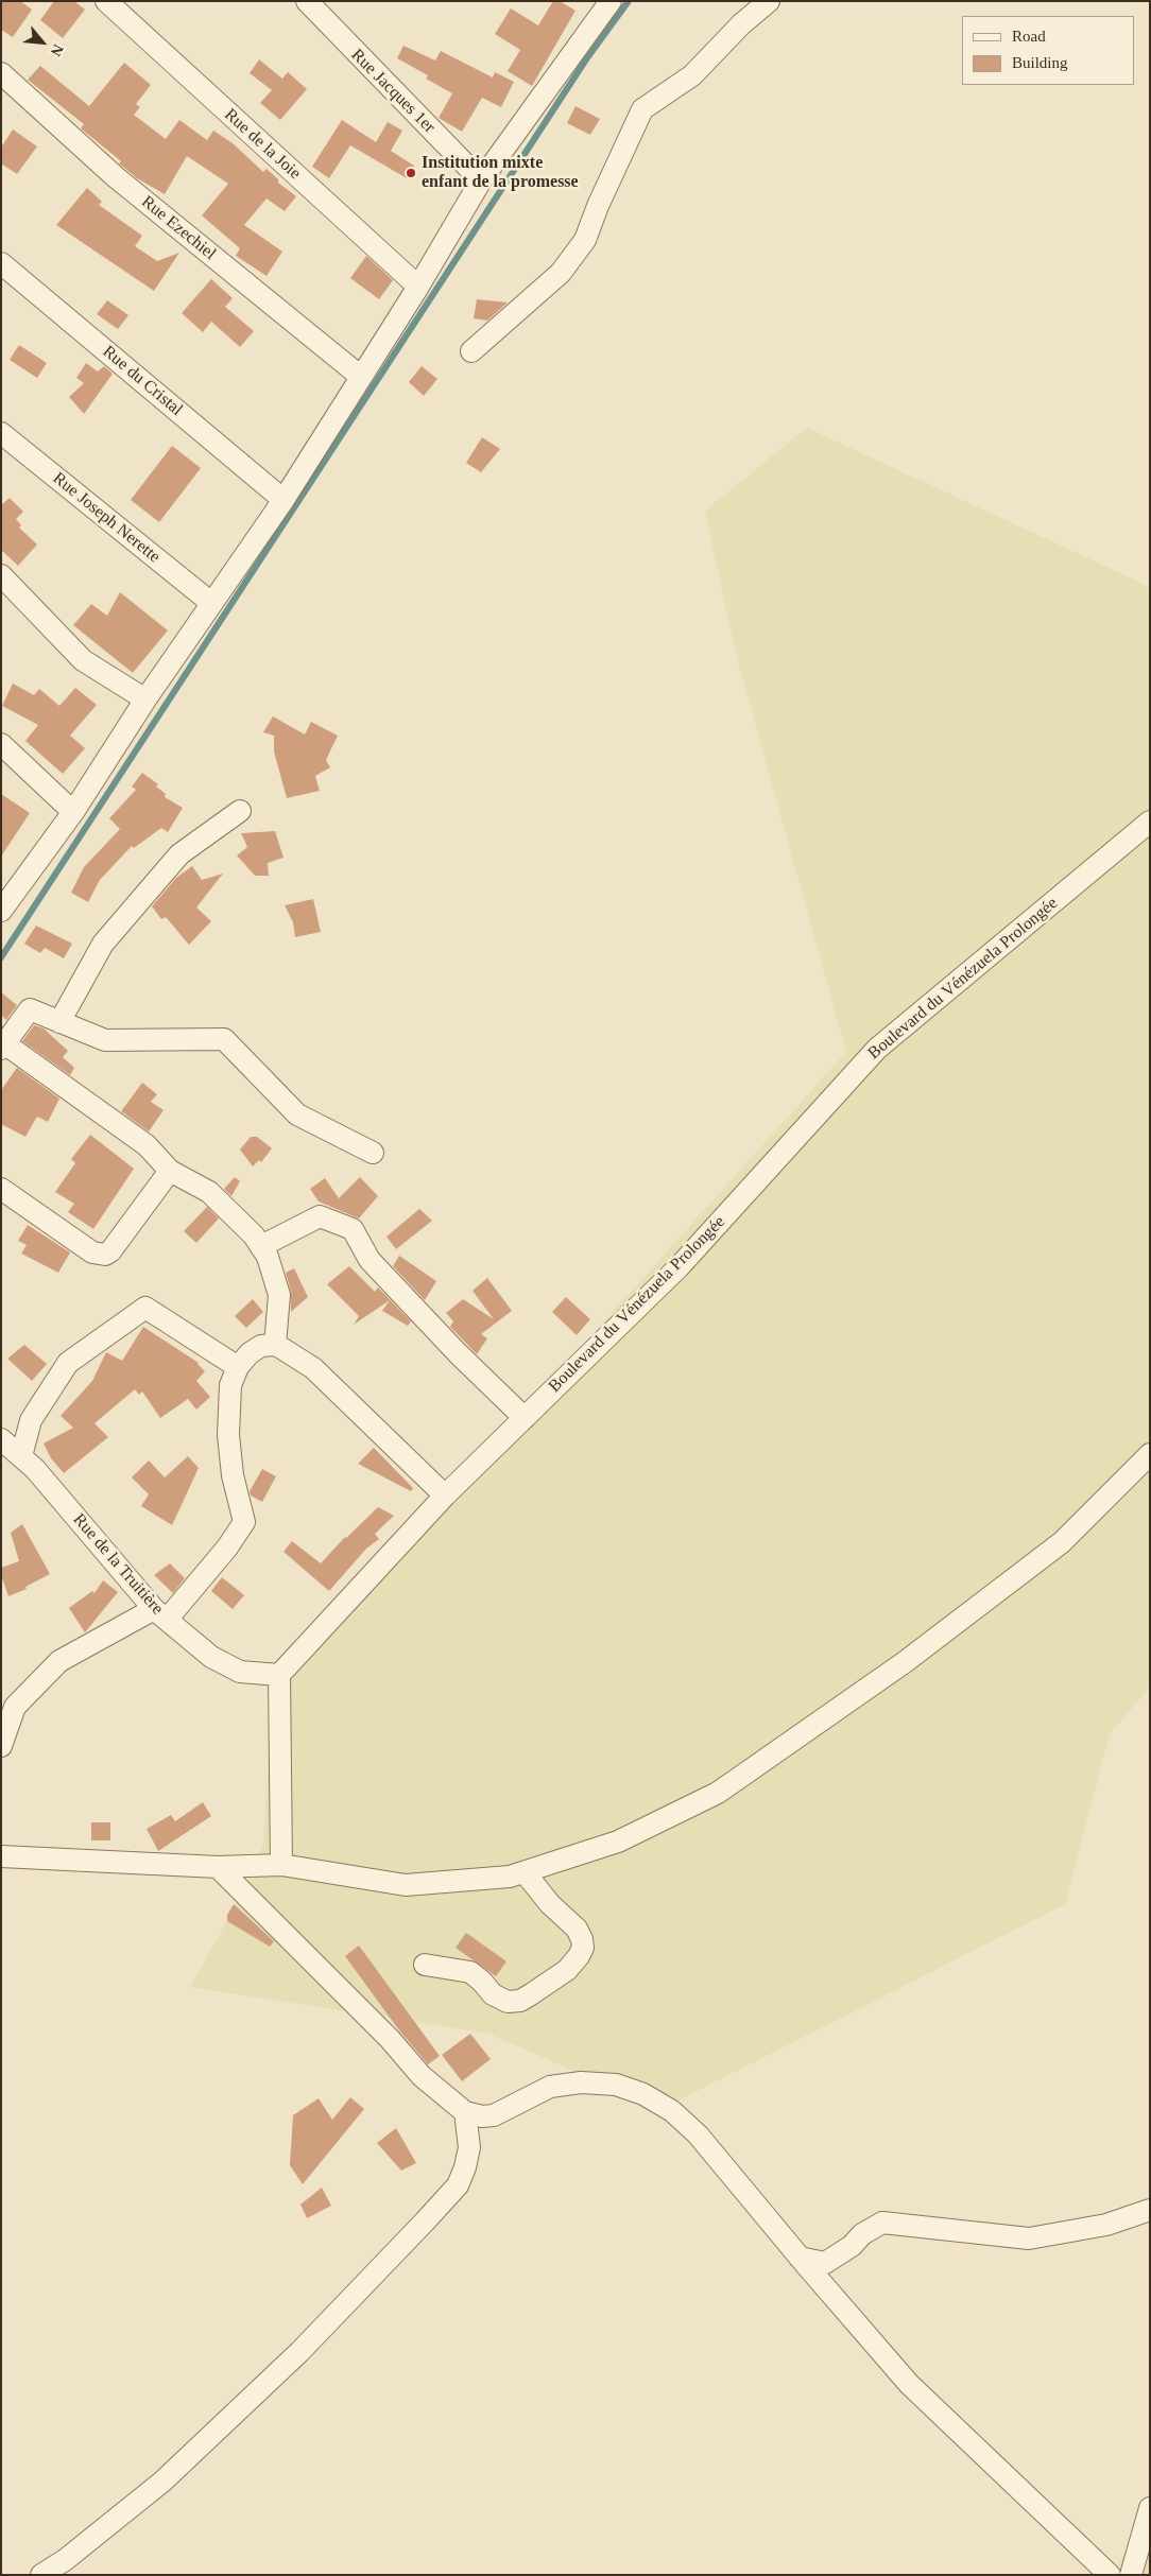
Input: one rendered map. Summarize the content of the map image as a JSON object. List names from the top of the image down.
{
  "streets": {
    "street": [
      "Rue Jacques 1er",
      "Rue de la Joie",
      "Rue Ezechiel",
      "Rue du Cristal",
      "Rue Joseph Nerette",
      "Boulevard du Vénézuela Prolongée",
      "Rue de la Truitière"
    ]
  },
  "crossings": [
    ["Boulevard du Vénézuela Prolongée", "Rue de la Truitière"]
  ],
  "places": ["Institution mixte enfant de la promesse"],
  "legend": ["Road", "Building"],
  "north": "bottom right"
}
